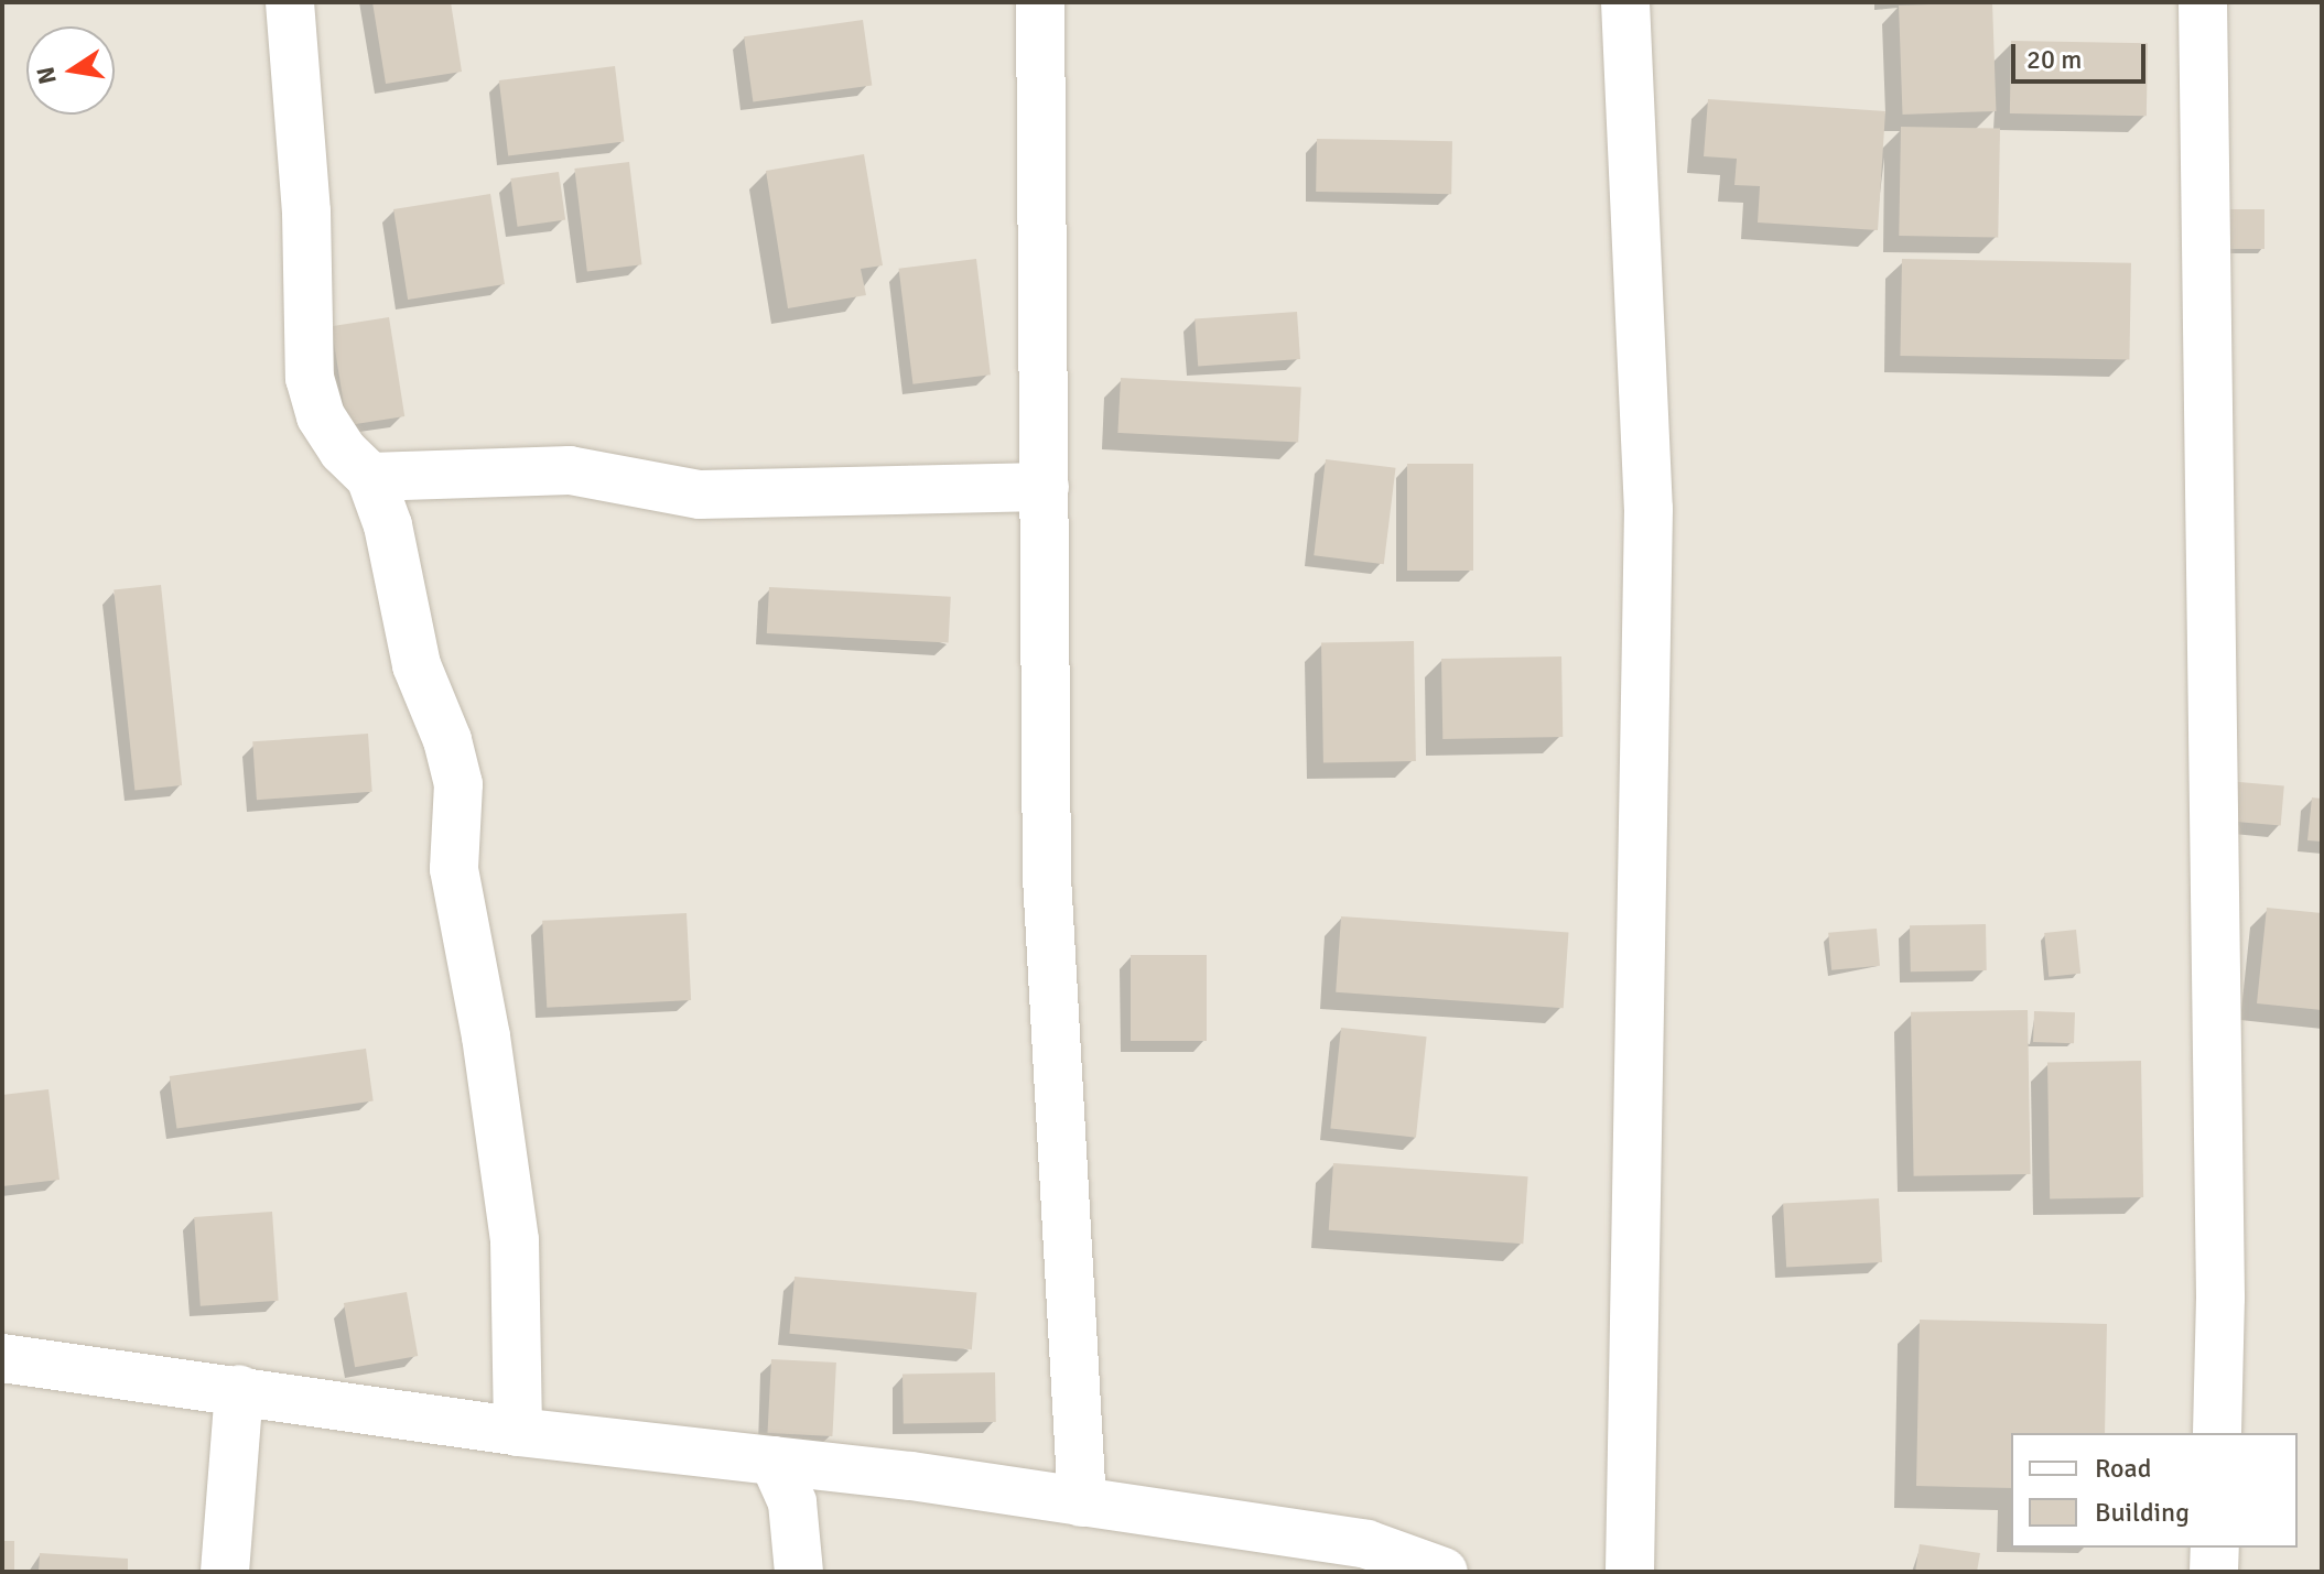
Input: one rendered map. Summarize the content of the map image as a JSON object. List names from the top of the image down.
{
  "legend": ["Road", "Building"],
  "scale_bar": "20 m",
  "north": "left"
}
